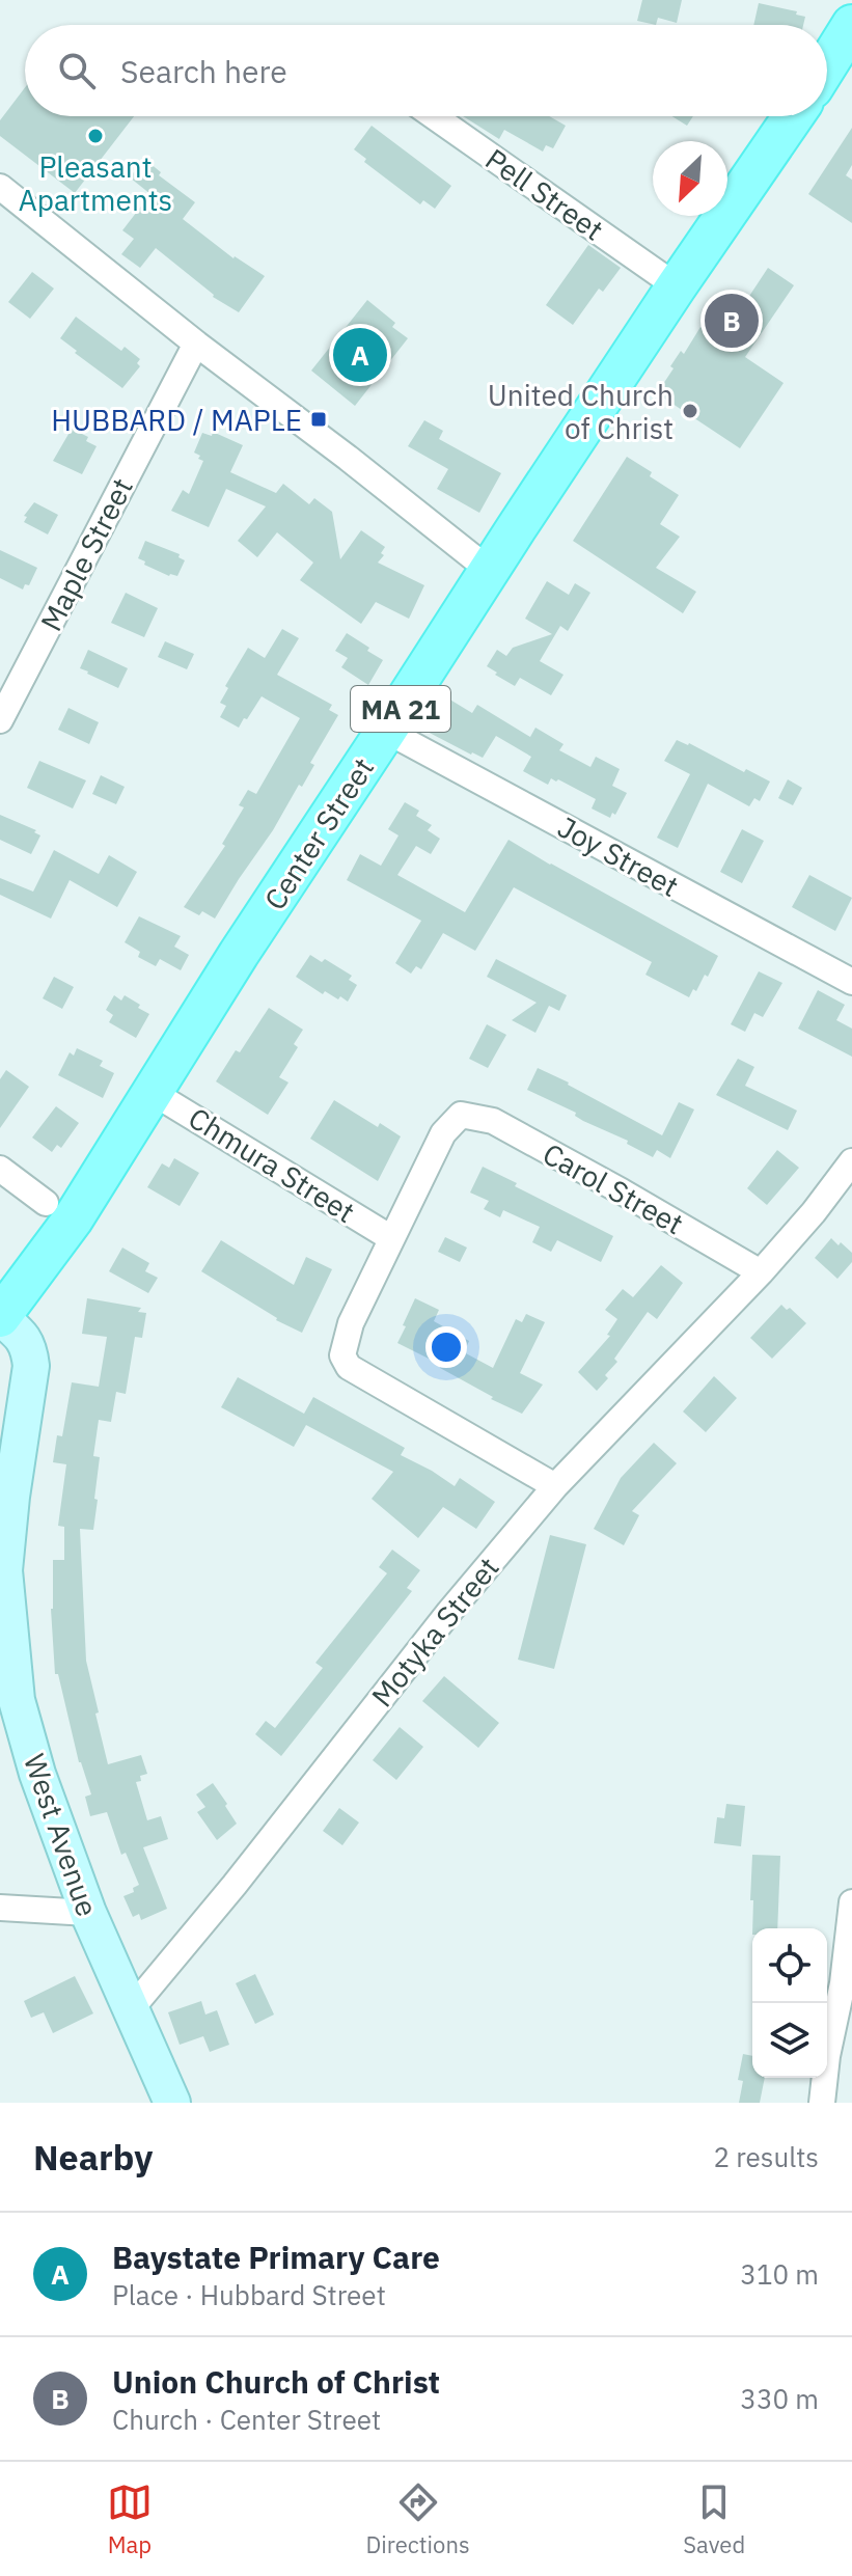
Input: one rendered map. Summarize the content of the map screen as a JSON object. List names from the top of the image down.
{
  "streets": {
    "main road": ["MA 21", "Center Street", "West Avenue"],
    "street": [
      "Pell Street",
      "Maple Street",
      "Joy Street",
      "Chmura Street",
      "Carol Street",
      "Motyka Street"
    ]
  },
  "crossings": [
    ["Pell Street", "Center Street"],
    ["Center Street", "Joy Street"],
    ["Center Street", "Chmura Street"],
    ["Center Street", "West Avenue"],
    ["Chmura Street", "Carol Street"],
    ["Carol Street", "Motyka Street"],
    ["Motyka Street", "West Avenue"]
  ],
  "places": {
    "other": ["Pleasant Apartments", "United Church of Christ"],
    "transit": ["HUBBARD / MAPLE"]
  },
  "north": "bottom left",
  "page": {
    "search": "Search here",
    "pins": ["B", "A"],
    "heading": ["Nearby", "2 results"],
    "list": [
      {
        "mark": "A",
        "name": "Baystate Primary Care",
        "note": "Place · Hubbard Street",
        "value": "310 m"
      },
      {
        "mark": "B",
        "name": "Union Church of Christ",
        "note": "Church · Center Street",
        "value": "330 m"
      }
    ],
    "nav": ["Map", "Directions", "Saved"]
  }
}
